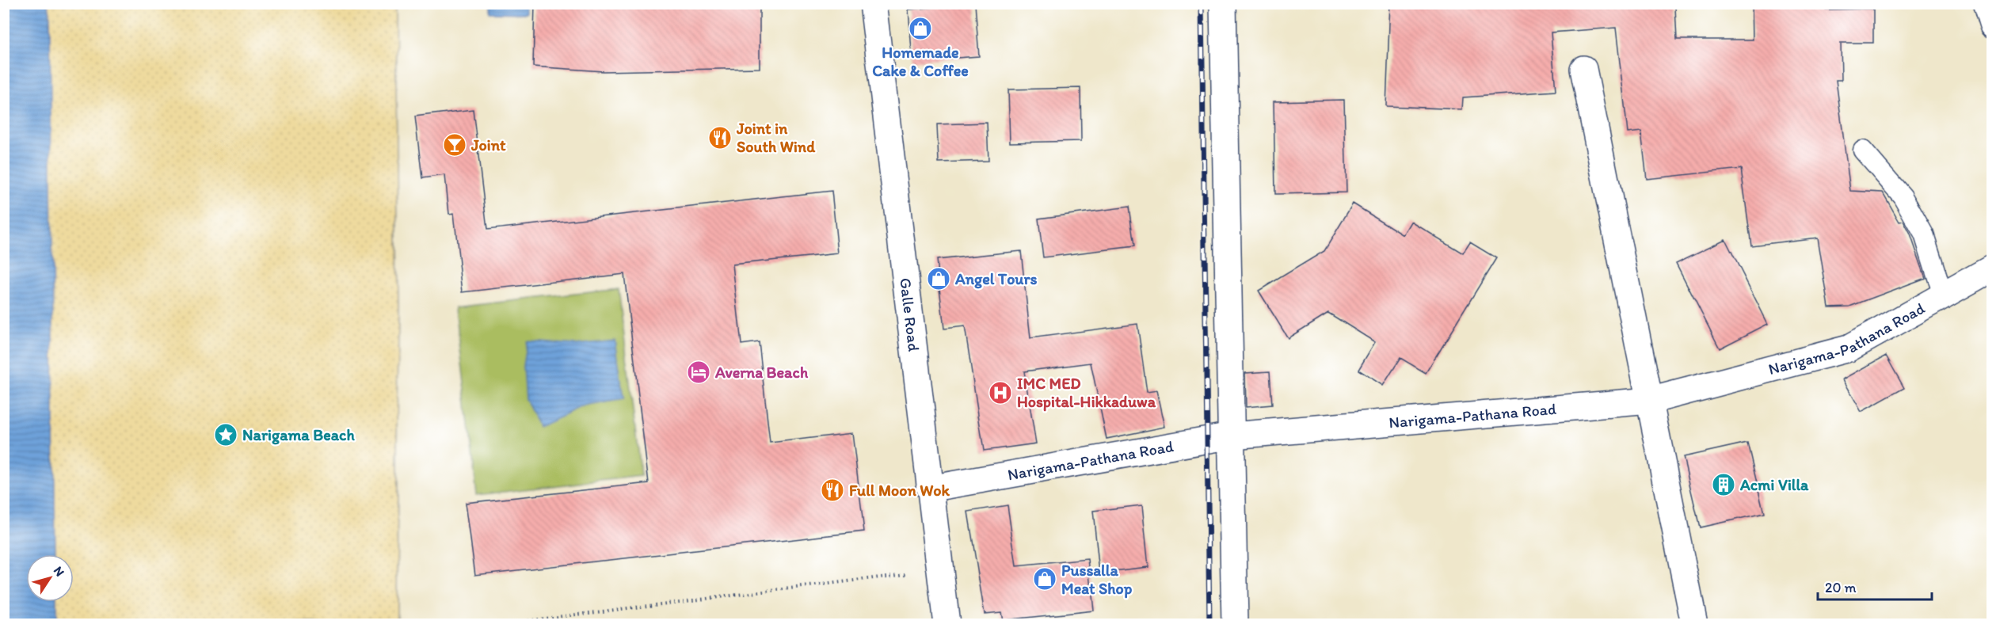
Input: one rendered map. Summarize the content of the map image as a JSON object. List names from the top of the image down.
{
  "streets": {
    "main road": ["Galle Road", "Narigama-Pathana Road"]
  },
  "crossings": [
    ["Galle Road", "Narigama-Pathana Road"]
  ],
  "places": {
    "shop": ["Homemade Cake & Coffee", "Angel Tours", "Pussalla Meat Shop"],
    "restaurant": ["Joint in South Wind", "Full Moon Wok"],
    "bar": ["Joint"],
    "hotel": ["Averna Beach"],
    "hospital": ["IMC MED Hospital-Hikkaduwa"],
    "place": ["Narigama Beach"],
    "building": ["Acmi Villa"]
  },
  "scale_bar": "20 m",
  "north": "top right"
}
